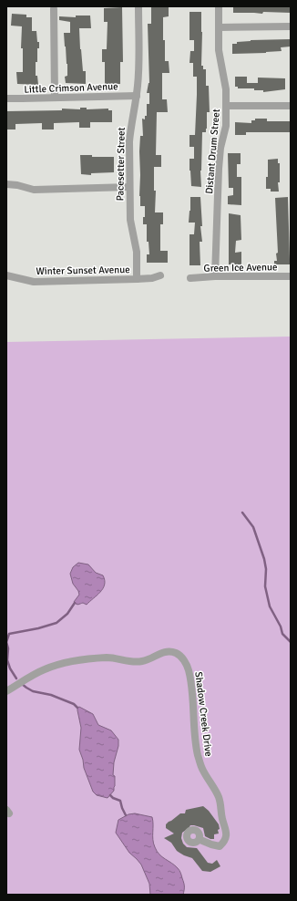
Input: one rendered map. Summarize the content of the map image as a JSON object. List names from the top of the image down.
{
  "streets": {
    "street": [
      "Little Crimson Avenue",
      "Distant Drum Street",
      "Pacesetter Street",
      "Green Ice Avenue",
      "Winter Sunset Avenue",
      "Shadow Creek Drive"
    ]
  },
  "crossings": [
    ["Little Crimson Avenue", "Pacesetter Street"],
    ["Distant Drum Street", "Green Ice Avenue"],
    ["Pacesetter Street", "Winter Sunset Avenue"]
  ]
}
